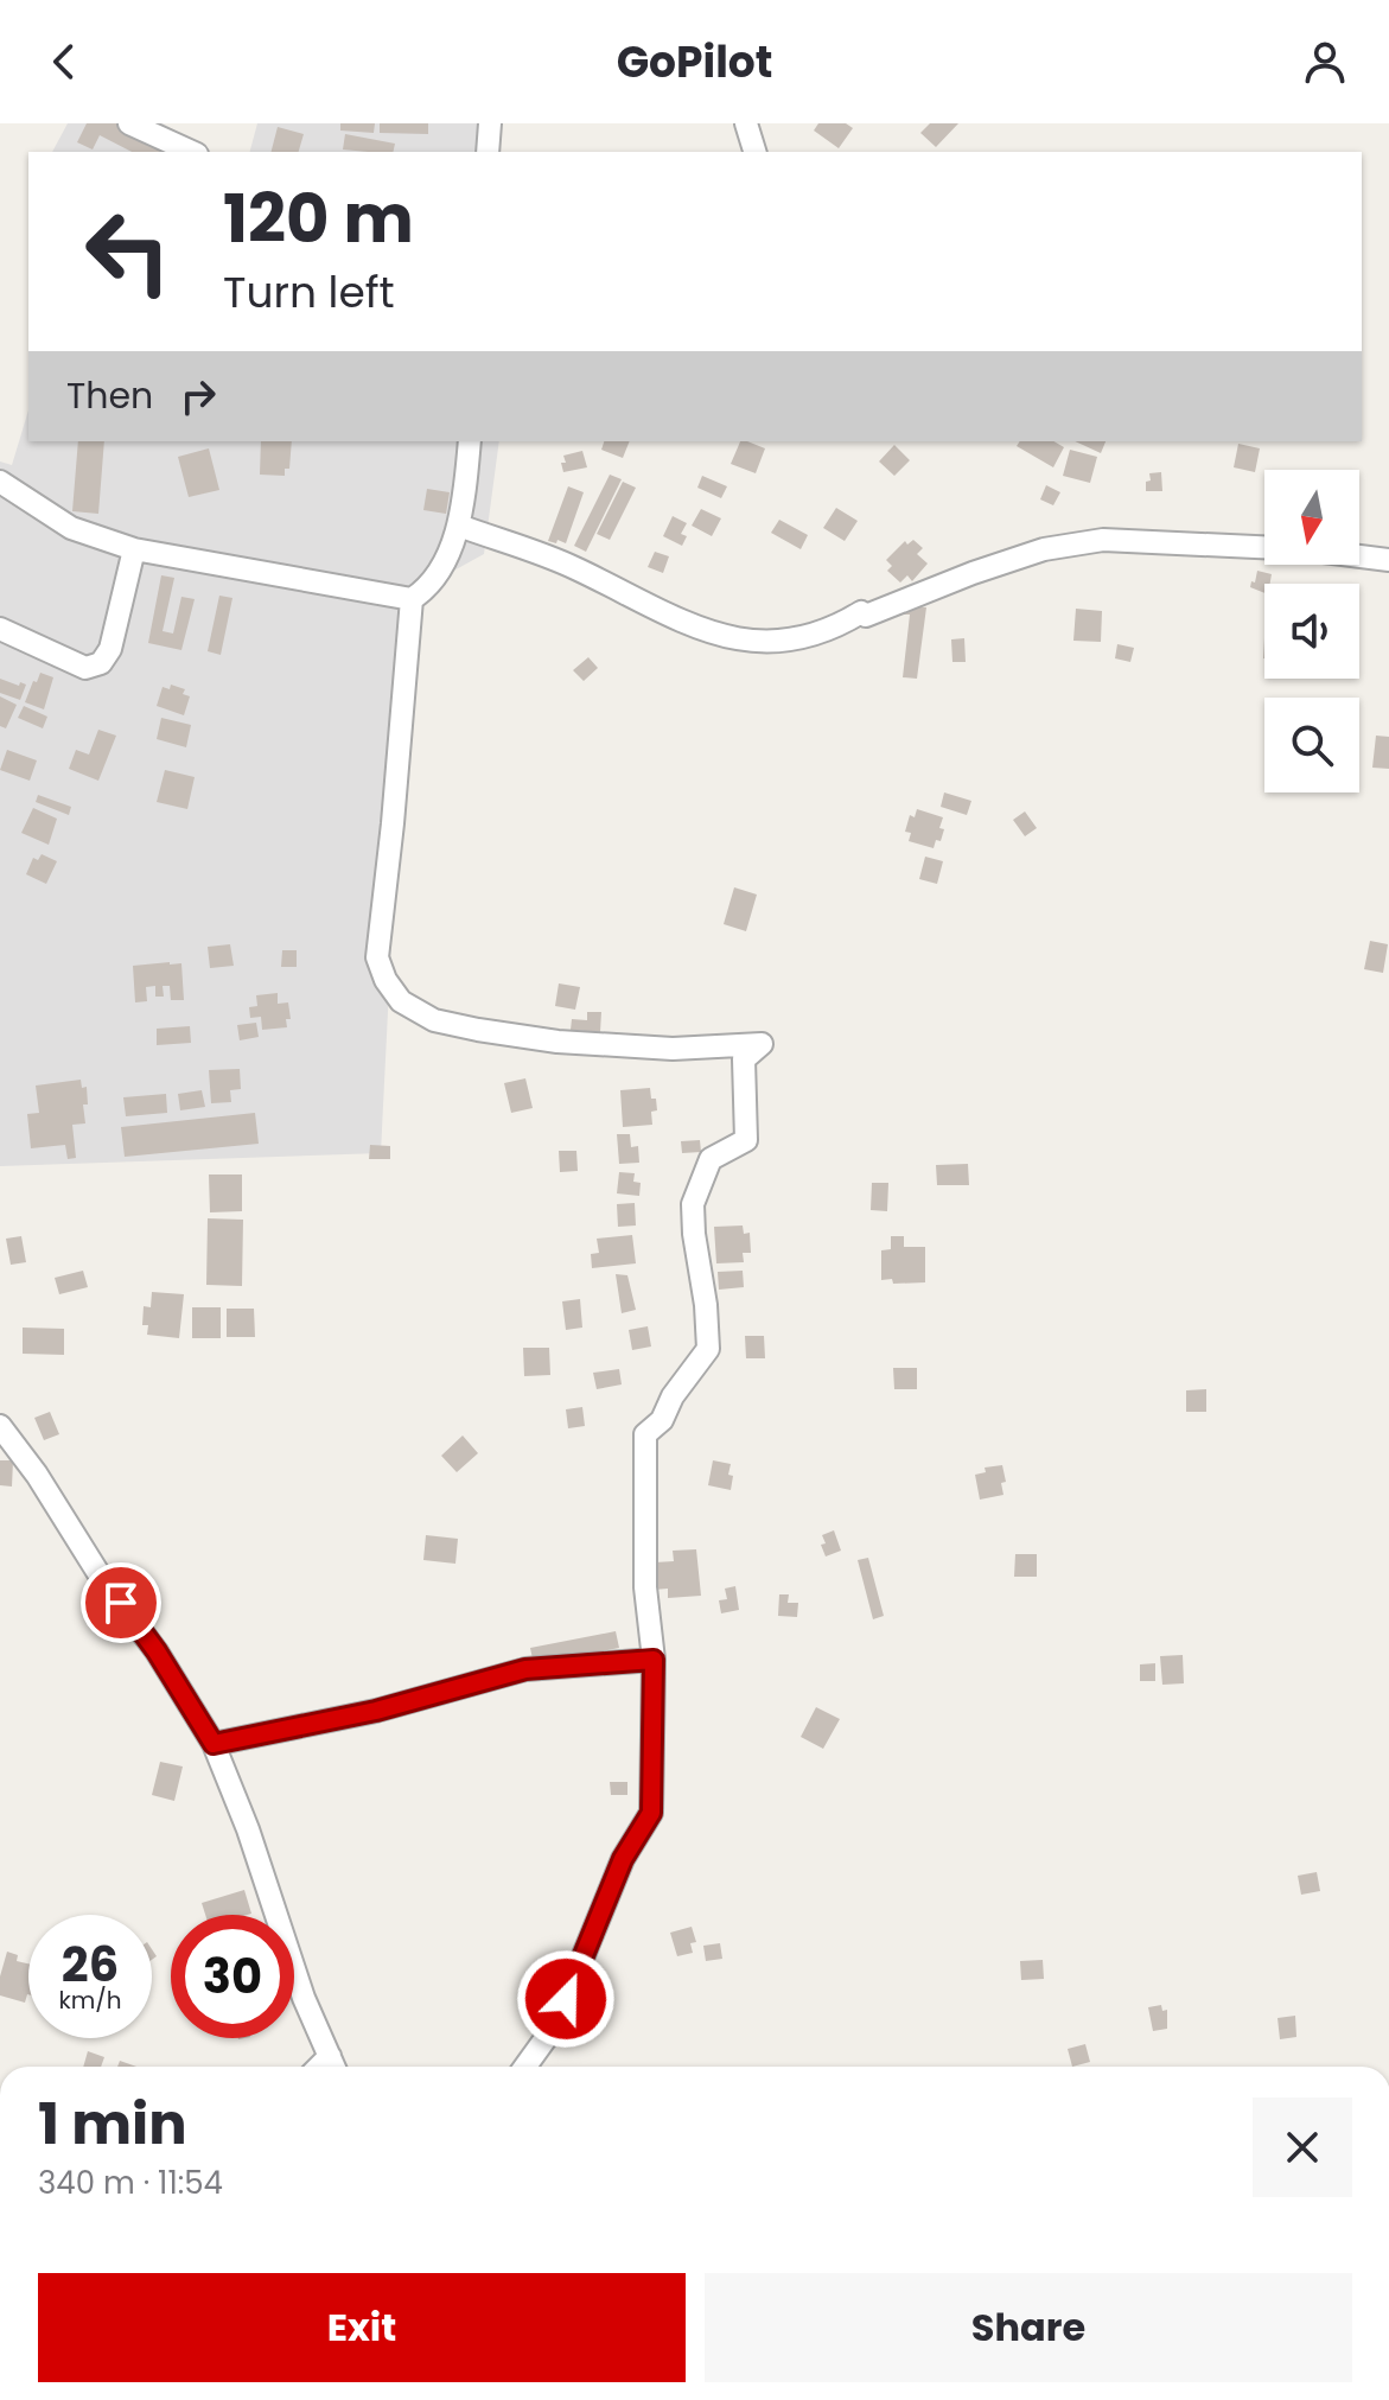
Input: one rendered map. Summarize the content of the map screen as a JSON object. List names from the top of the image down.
{
  "north": "bottom",
  "page": {
    "header": "GoPilot",
    "turn": ["120 m", "Turn left"],
    "then": "Then",
    "speed": "26 km/h",
    "limit": "30",
    "heading": ["1 min", "340 m · 11:54"],
    "buttons": ["Exit", "Share"]
  }
}
